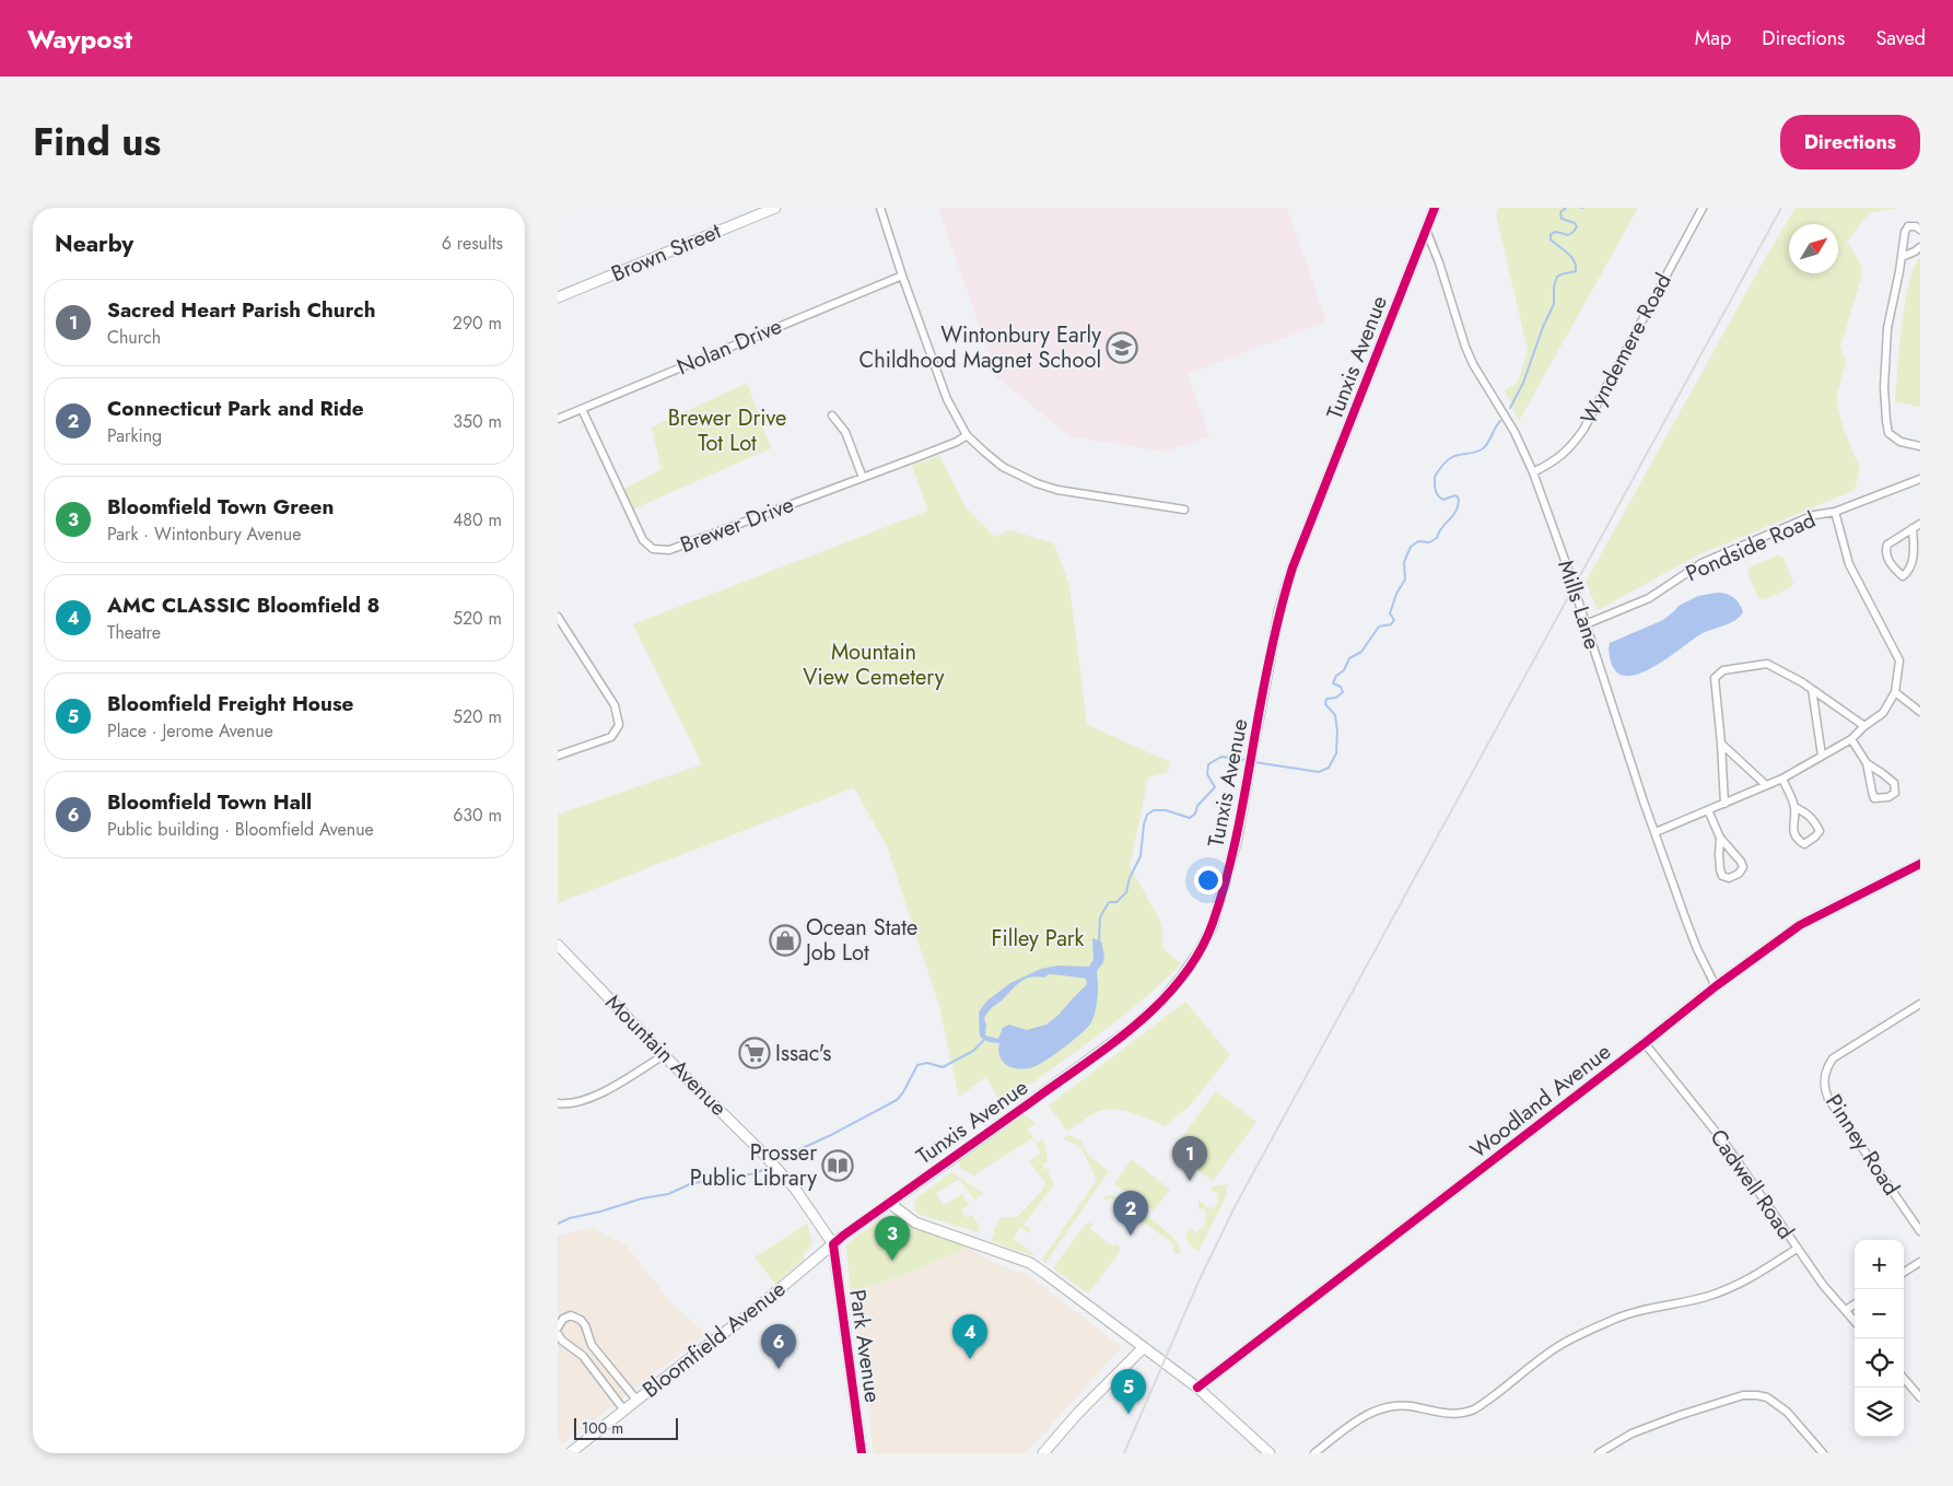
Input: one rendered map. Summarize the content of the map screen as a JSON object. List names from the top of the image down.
{
  "streets": {
    "main road": [
      "Brown Street",
      "Tunxis Avenue",
      "Mountain Avenue",
      "Woodland Avenue",
      "Bloomfield Avenue",
      "Park Avenue"
    ],
    "street": [
      "Nolan Drive",
      "Wyndemere Road",
      "Brewer Drive",
      "Pondside Road",
      "Mills Lane",
      "Pinney Road",
      "Cadwell Road"
    ]
  },
  "crossings": [
    ["Nolan Drive", "Brewer Drive"],
    ["Wyndemere Road", "Mills Lane"],
    ["Tunxis Avenue", "Mills Lane"],
    ["Tunxis Avenue", "Mountain Avenue"],
    ["Tunxis Avenue", "Bloomfield Avenue"],
    ["Tunxis Avenue", "Park Avenue"],
    ["Pondside Road", "Mills Lane"],
    ["Mills Lane", "Woodland Avenue"],
    ["Mountain Avenue", "Bloomfield Avenue"],
    ["Mountain Avenue", "Park Avenue"],
    ["Woodland Avenue", "Cadwell Road"],
    ["Bloomfield Avenue", "Park Avenue"]
  ],
  "parks": ["Brewer Drive Tot Lot", "Mountain View Cemetery", "Filley Park"],
  "places": {
    "school or university": ["Wintonbury Early Childhood Magnet School"],
    "shop": ["Ocean State Job Lot"],
    "supermarket": ["Issac's"],
    "library": ["Prosser Public Library"]
  },
  "scale_bar": "100 m",
  "north": "top right",
  "page": {
    "header": "Waypost",
    "nav": ["Map", "Directions", "Saved"],
    "title": "Find us",
    "buttons": "Directions",
    "heading": ["Nearby", "6 results"],
    "list": [
      {
        "mark": "1",
        "name": "Sacred Heart Parish Church",
        "note": "Church",
        "value": "290 m"
      },
      {
        "mark": "2",
        "name": "Connecticut Park and Ride",
        "note": "Parking",
        "value": "350 m"
      },
      {
        "mark": "3",
        "name": "Bloomfield Town Green",
        "note": "Park · Wintonbury Avenue",
        "value": "480 m"
      },
      {
        "mark": "4",
        "name": "AMC CLASSIC Bloomfield 8",
        "note": "Theatre",
        "value": "520 m"
      },
      {
        "mark": "5",
        "name": "Bloomfield Freight House",
        "note": "Place · Jerome Avenue",
        "value": "520 m"
      },
      {
        "mark": "6",
        "name": "Bloomfield Town Hall",
        "note": "Public building · Bloomfield Avenue",
        "value": "630 m"
      }
    ],
    "pins": [
      "1",
      "2",
      "3",
      "4",
      "6",
      "5"
    ],
    "map_buttons": ["+", "−"],
    "scale": "100 m"
  }
}
